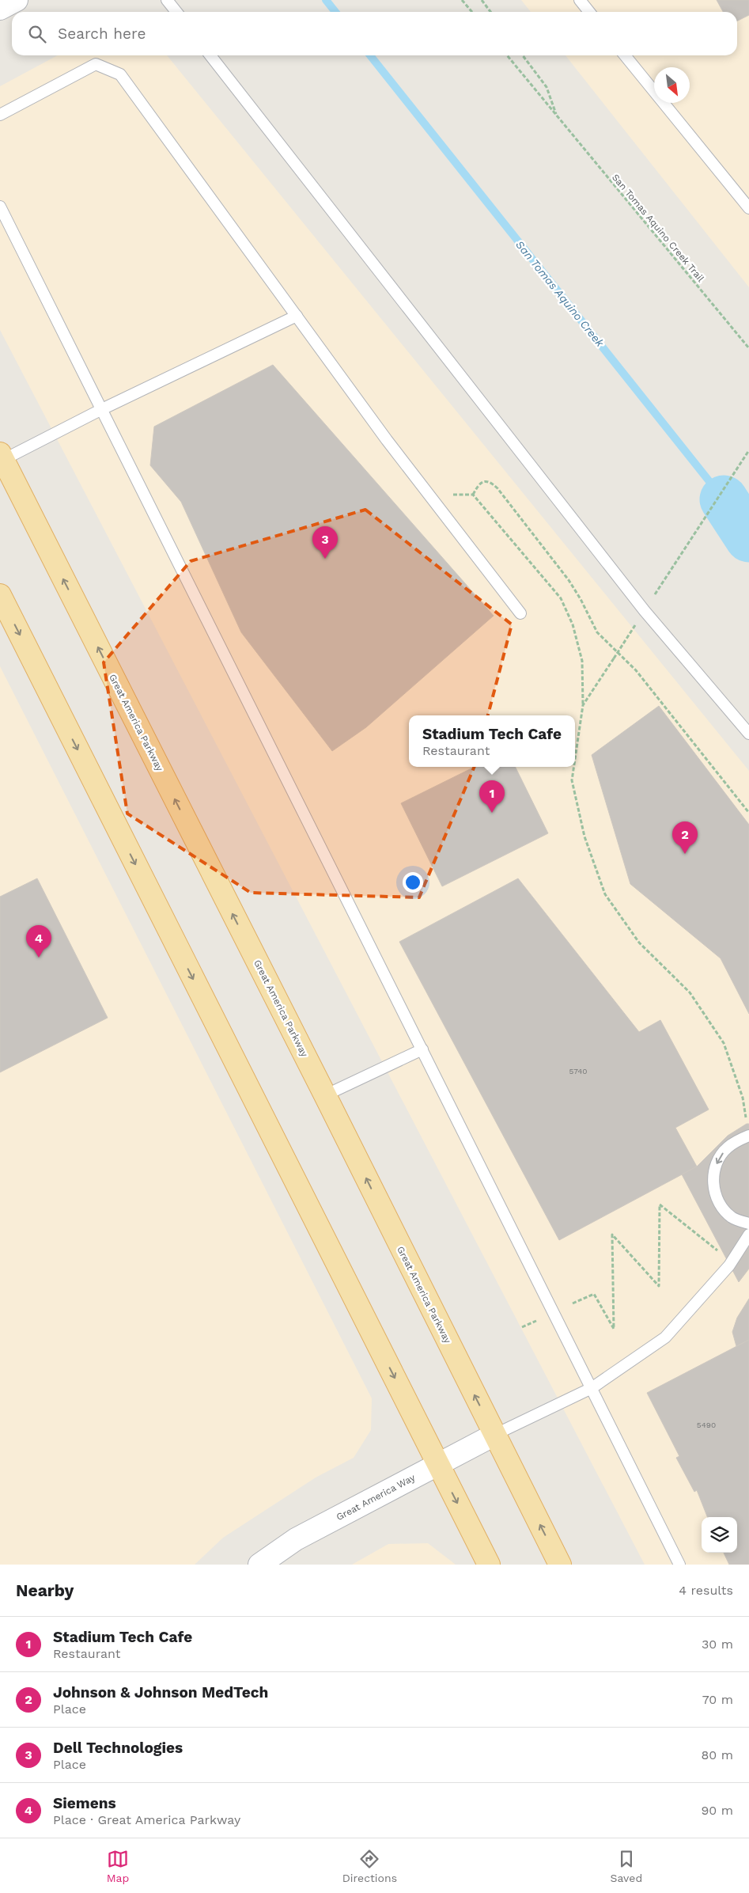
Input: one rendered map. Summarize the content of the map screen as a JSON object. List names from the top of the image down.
{
  "streets": {
    "main road": ["Great America Parkway"],
    "street": ["Great America Way"],
    "path": ["San Tomas Aquino Creek Trail"]
  },
  "crossings": [
    ["Great America Parkway", "Great America Way"]
  ],
  "water": ["San Tomas Aquino Creek"],
  "house_numbers": ["5740", "5490"],
  "north": "bottom right",
  "page": {
    "search": "Search here",
    "pins": [
      "3",
      "1",
      "2",
      "4"
    ],
    "popup": ["Stadium Tech Cafe", "Restaurant"],
    "heading": ["Nearby", "4 results"],
    "list": [
      {
        "mark": "1",
        "name": "Stadium Tech Cafe",
        "note": "Restaurant",
        "value": "30 m"
      },
      {
        "mark": "2",
        "name": "Johnson & Johnson MedTech",
        "note": "Place",
        "value": "70 m"
      },
      {
        "mark": "3",
        "name": "Dell Technologies",
        "note": "Place",
        "value": "80 m"
      },
      {
        "mark": "4",
        "name": "Siemens",
        "note": "Place · Great America Parkway",
        "value": "90 m"
      }
    ],
    "nav": ["Map", "Directions", "Saved"]
  }
}
